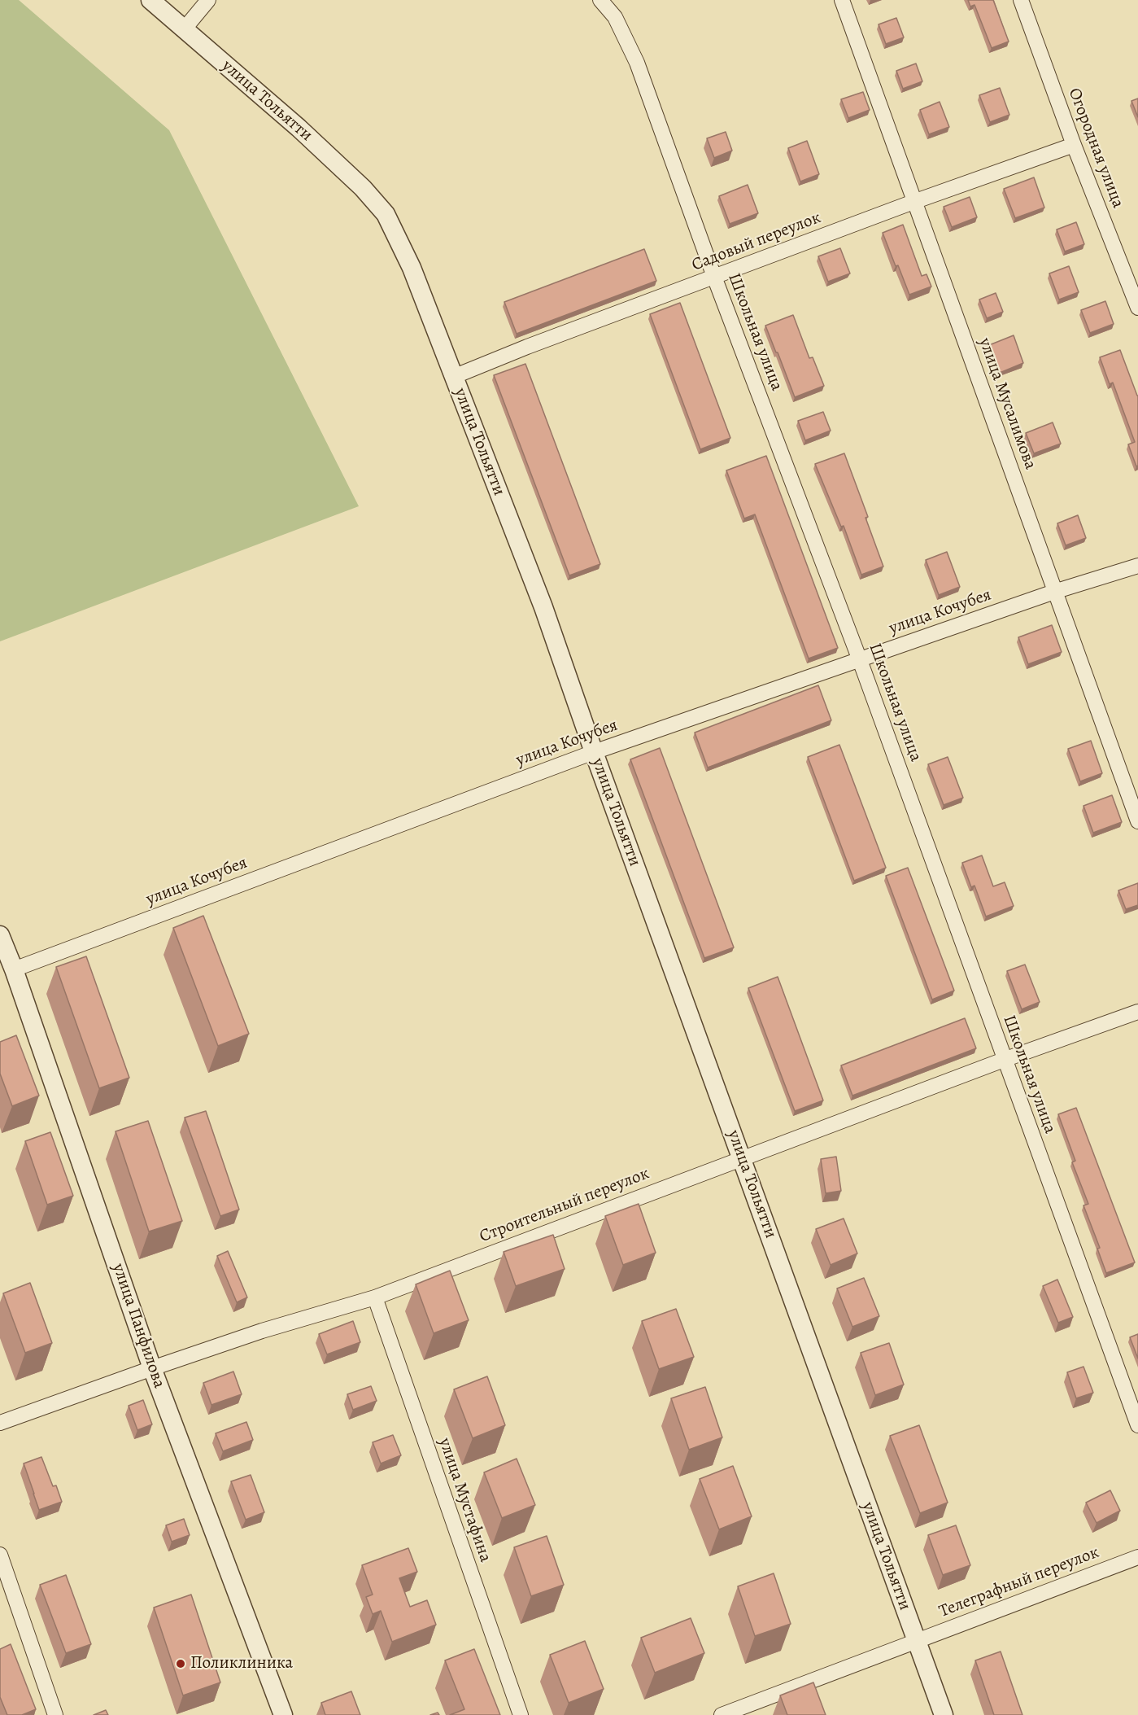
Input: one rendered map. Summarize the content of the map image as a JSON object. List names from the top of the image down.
{
  "streets": {
    "street": [
      "улица Тольятти",
      "Огородная улица",
      "Садовый переулок",
      "Школьная улица",
      "улица Мусалимова",
      "улица Кочубея",
      "Строительный переулок",
      "улица Панфилова",
      "улица Мустафина",
      "Телеграфный переулок"
    ]
  },
  "crossings": [
    ["улица Тольятти", "Садовый переулок"],
    ["улица Тольятти", "улица Кочубея"],
    ["улица Тольятти", "Строительный переулок"],
    ["улица Тольятти", "Телеграфный переулок"],
    ["Огородная улица", "Садовый переулок"],
    ["Садовый переулок", "Школьная улица"],
    ["Садовый переулок", "улица Мусалимова"],
    ["Школьная улица", "улица Кочубея"],
    ["Школьная улица", "Строительный переулок"],
    ["улица Мусалимова", "улица Кочубея"],
    ["улица Кочубея", "улица Панфилова"],
    ["Строительный переулок", "улица Панфилова"],
    ["Строительный переулок", "улица Мустафина"]
  ],
  "places": ["Поликлиника"]
}
